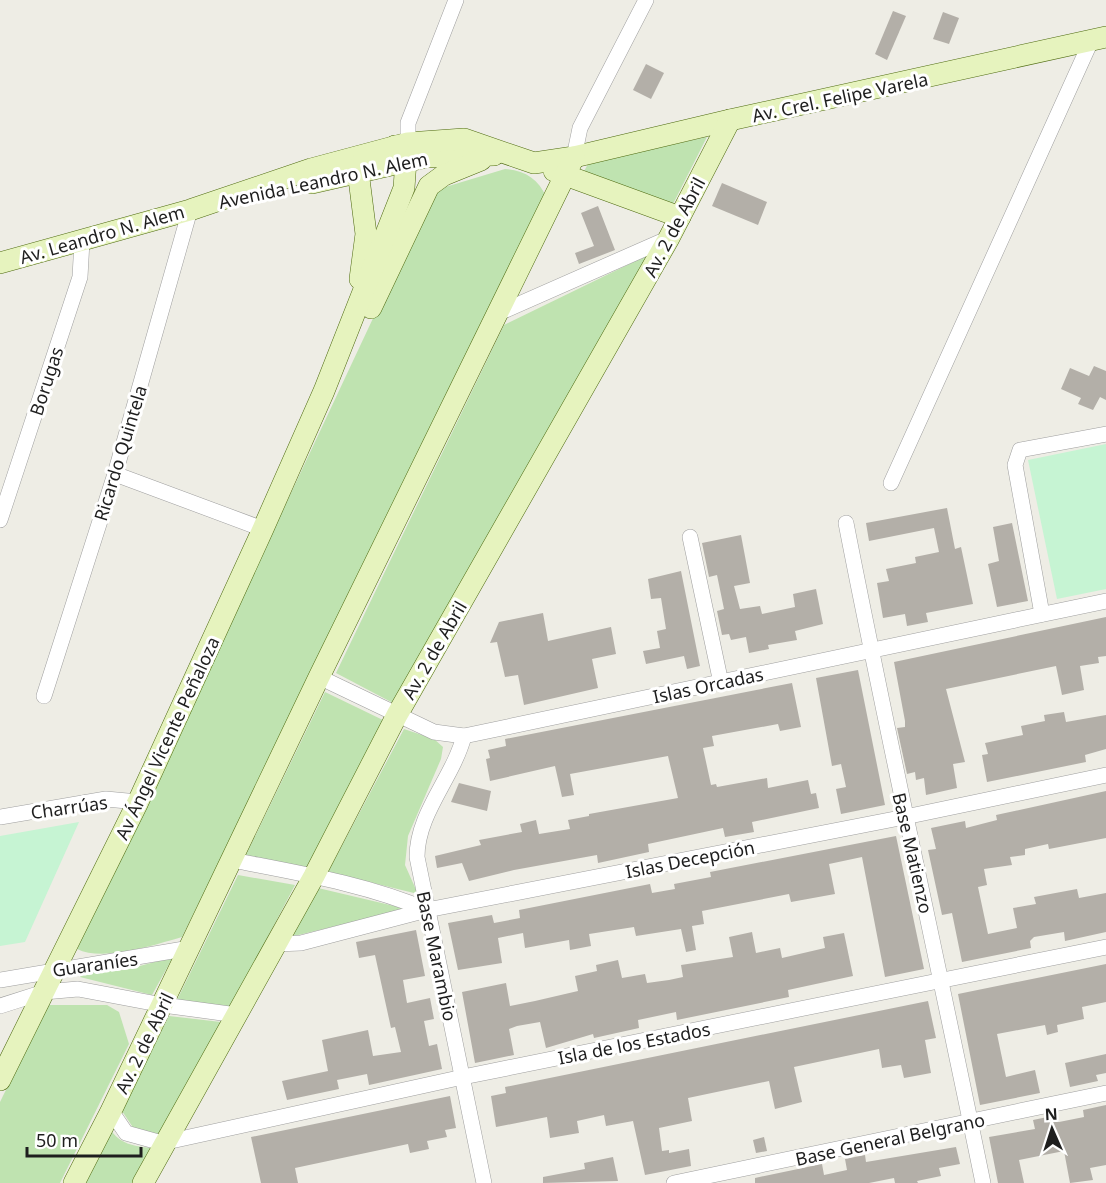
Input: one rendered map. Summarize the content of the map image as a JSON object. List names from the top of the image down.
{
  "streets": {
    "main road": [
      "Av. Crel. Felipe Varela",
      "Avenida Leandro N. Alem",
      "Av. 2 de Abril",
      "Av. Leandro N. Alem",
      "Av Ángel Vicente Peñaloza"
    ],
    "street": [
      "Borugas",
      "Ricardo Quintela",
      "Islas Orcadas",
      "Charrúas",
      "Base Matienzo",
      "Islas Decepción",
      "Base Marambio",
      "Guaraníes",
      "Isla de los Estados",
      "Base General Belgrano"
    ]
  },
  "crossings": [
    ["Av. Crel. Felipe Varela", "Avenida Leandro N. Alem"],
    ["Av. Crel. Felipe Varela", "Av. 2 de Abril"],
    ["Avenida Leandro N. Alem", "Av. 2 de Abril"],
    ["Avenida Leandro N. Alem", "Av. Leandro N. Alem"],
    ["Avenida Leandro N. Alem", "Ricardo Quintela"],
    ["Av. 2 de Abril", "Islas Orcadas"],
    ["Av. 2 de Abril", "Islas Decepción"],
    ["Av. 2 de Abril", "Guaraníes"],
    ["Av. 2 de Abril", "Isla de los Estados"],
    ["Av. Leandro N. Alem", "Borugas"],
    ["Av. Leandro N. Alem", "Ricardo Quintela"],
    ["Islas Orcadas", "Base Matienzo"],
    ["Islas Orcadas", "Base Marambio"],
    ["Av Ángel Vicente Peñaloza", "Charrúas"],
    ["Av Ángel Vicente Peñaloza", "Guaraníes"],
    ["Base Matienzo", "Islas Decepción"],
    ["Base Matienzo", "Isla de los Estados"],
    ["Base Matienzo", "Base General Belgrano"],
    ["Islas Decepción", "Base Marambio"],
    ["Base Marambio", "Isla de los Estados"]
  ],
  "scale_bar": "50 m",
  "north": "top"
}
